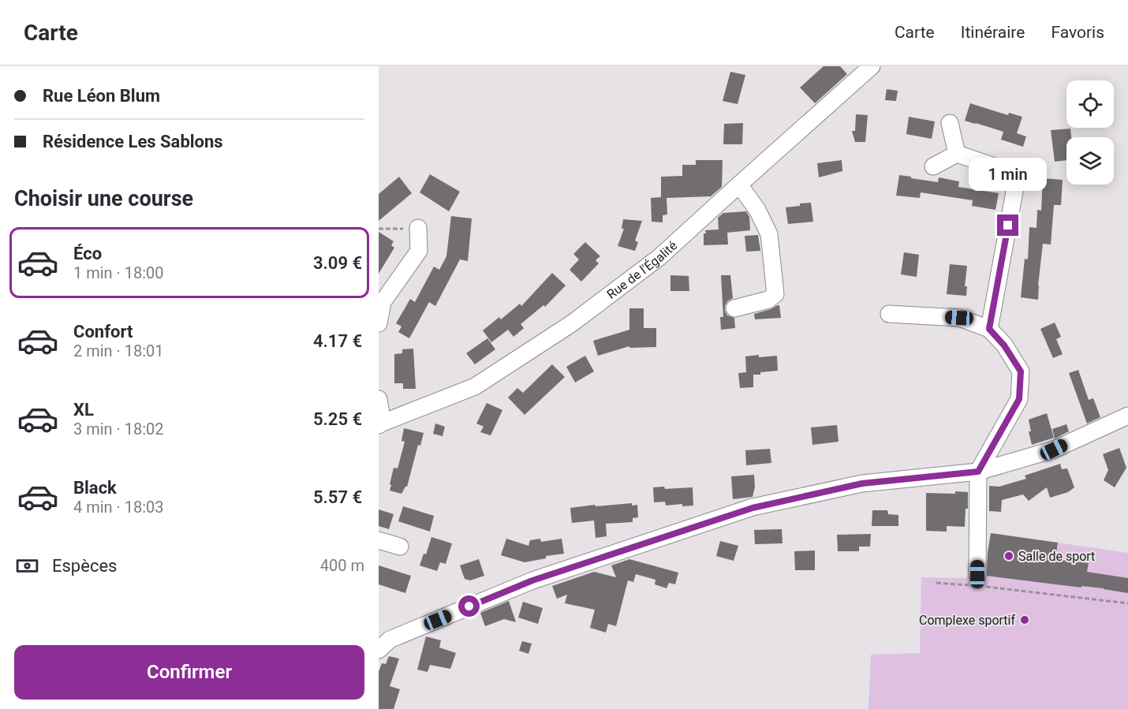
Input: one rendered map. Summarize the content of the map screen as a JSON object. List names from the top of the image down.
{
  "streets": {
    "street": ["Rue de l'Égalité"]
  },
  "places": ["Salle de sport", "Complexe sportif"],
  "page": {
    "header": "Carte",
    "nav": ["Carte", "Itinéraire", "Favoris"],
    "banner": ["Rue Léon Blum", "Résidence Les Sablons"],
    "bubble": "1 min",
    "heading": "Choisir une course",
    "list": [
      {
        "name": "Éco",
        "note": "1 min · 18:00",
        "value": "3.09 €"
      },
      {
        "name": "Confort",
        "note": "2 min · 18:01",
        "value": "4.17 €"
      },
      {
        "name": "XL",
        "note": "3 min · 18:02",
        "value": "5.25 €"
      },
      {
        "name": "Black",
        "note": "4 min · 18:03",
        "value": "5.57 €"
      }
    ],
    "pay": ["Espèces", "400 m"],
    "buttons": "Confirmer"
  }
}
